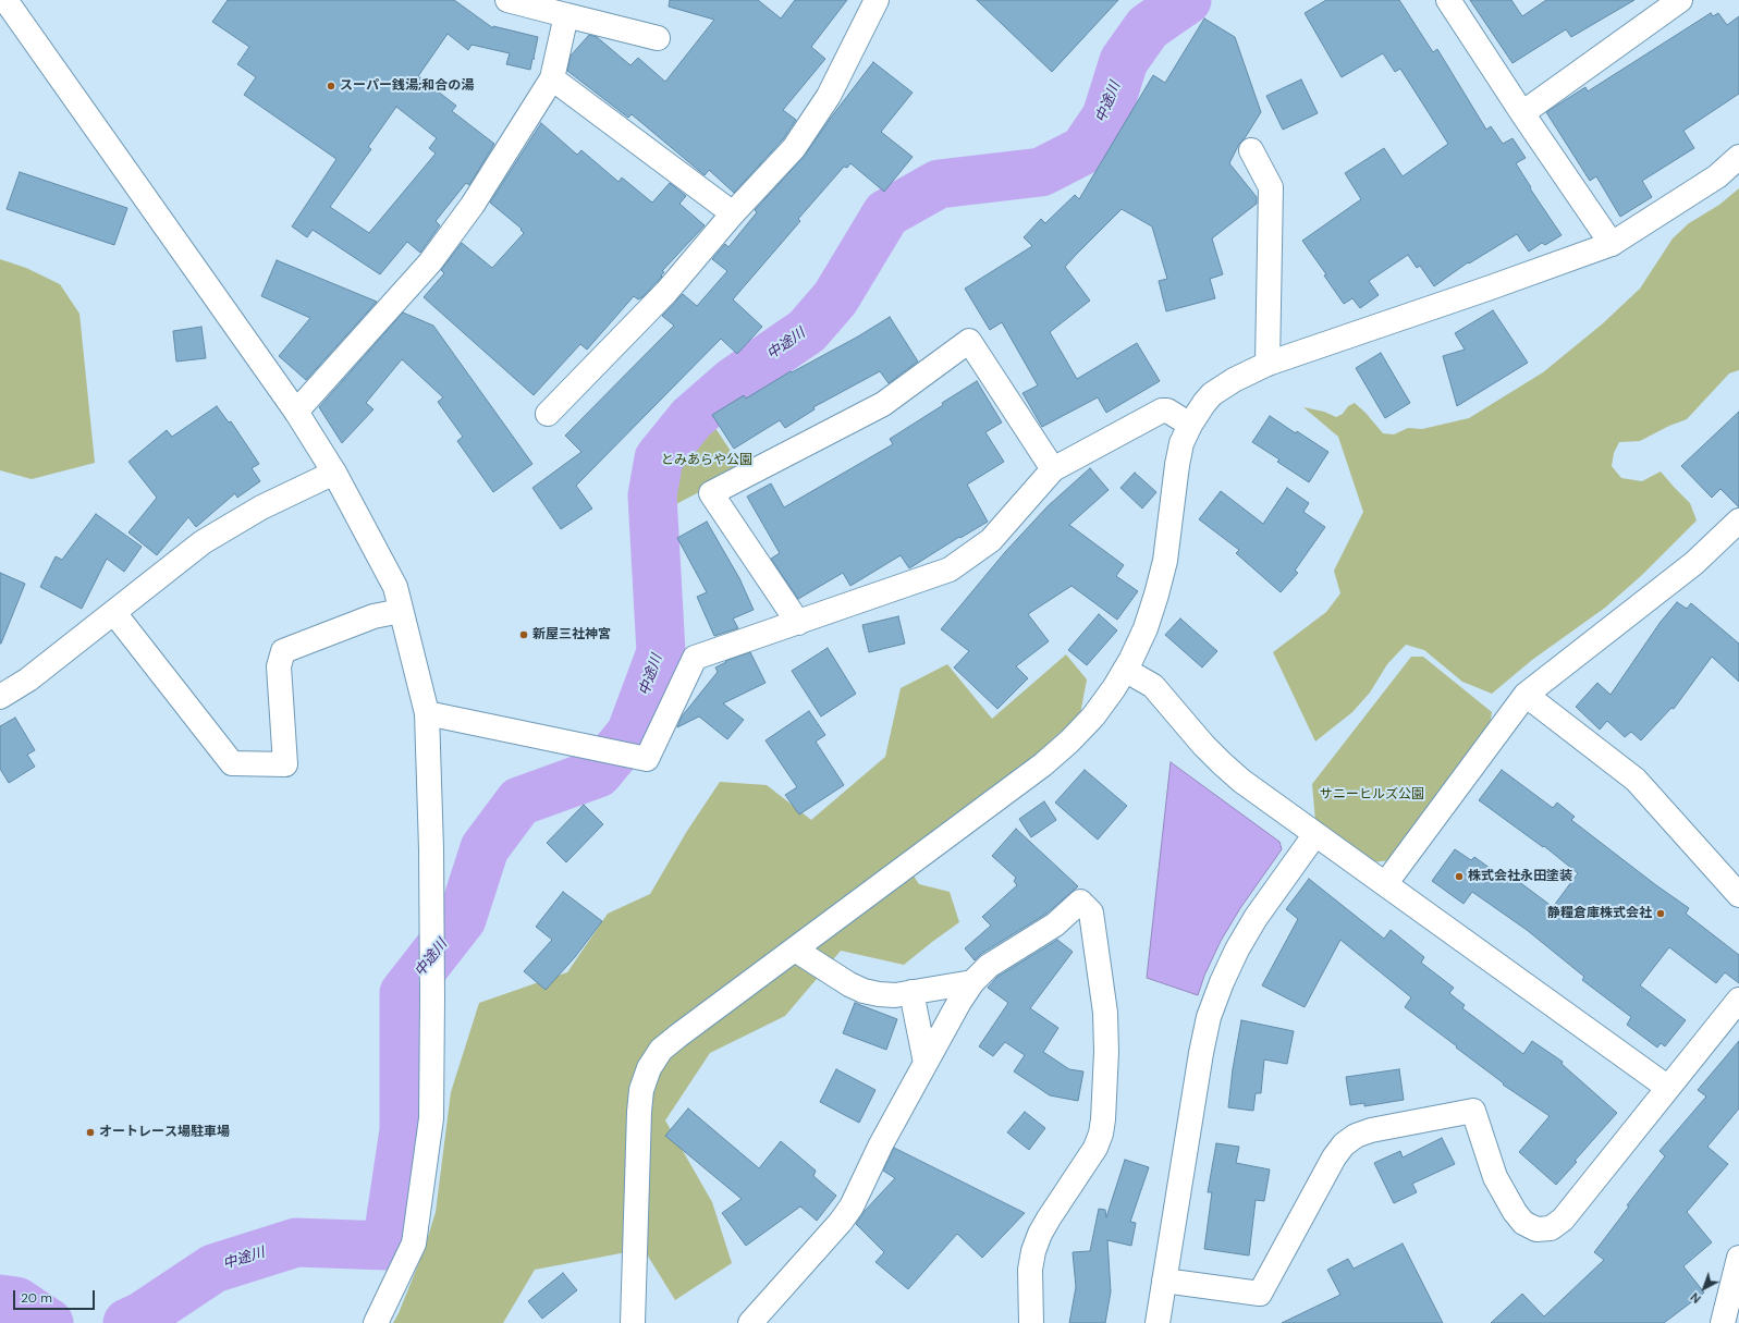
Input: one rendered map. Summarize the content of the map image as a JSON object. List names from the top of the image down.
{
  "water": ["中途川"],
  "parks": ["とみあらや公園", "サニーヒルズ公園"],
  "places": [
    "スーパー銭湯;和合の湯",
    "新屋三社神宮",
    "株式会社永田塗装",
    "静糧倉庫株式会社",
    "オートレース場駐車場"
  ],
  "scale_bar": "20 m",
  "north": "bottom left"
}
